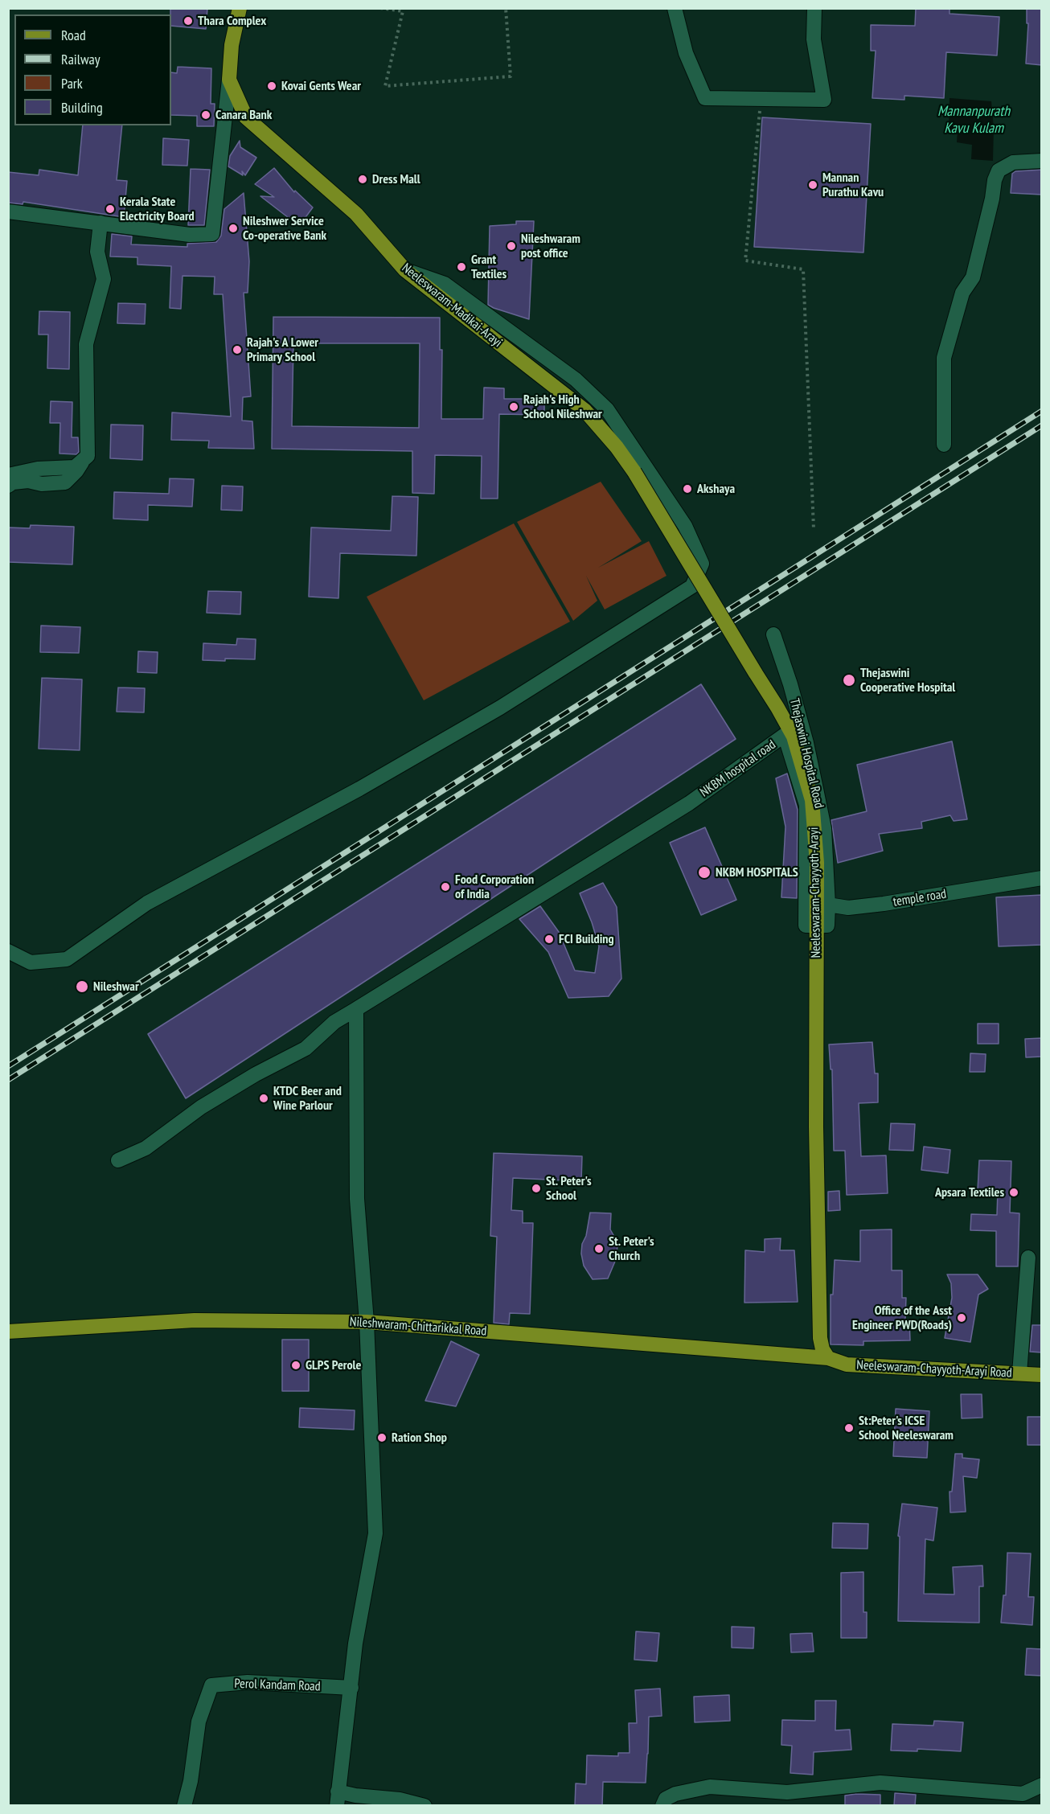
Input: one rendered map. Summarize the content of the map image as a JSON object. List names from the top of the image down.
{
  "streets": {
    "main road": [
      "Neeleswaram-Madikai-Arayi",
      "Neeleswaram-Chayyoth-Arayi",
      "Nileshwaram-Chittarikkal Road",
      "Neeleswaram-Chayyoth-Arayi Road"
    ],
    "street": [
      "Thejaswini Hospital Road",
      "NKBM hospital road",
      "temple road",
      "Perol Kandam Road"
    ]
  },
  "crossings": [
    ["Neeleswaram-Madikai-Arayi", "Neeleswaram-Chayyoth-Arayi"],
    ["Thejaswini Hospital Road", "temple road"],
    ["NKBM hospital road", "Neeleswaram-Chayyoth-Arayi"],
    ["Neeleswaram-Chayyoth-Arayi", "Nileshwaram-Chittarikkal Road"],
    ["Neeleswaram-Chayyoth-Arayi", "Neeleswaram-Chayyoth-Arayi Road"],
    ["Nileshwaram-Chittarikkal Road", "Neeleswaram-Chayyoth-Arayi Road"]
  ],
  "water": ["Mannanpurath Kavu Kulam"],
  "places": [
    "Thara Complex",
    "Kovai Gents Wear",
    "Canara Bank",
    "Dress Mall",
    "Mannan Purathu Kavu",
    "Kerala State Electricity Board",
    "Nileshwer Service Co-operative Bank",
    "Nileshwaram post office",
    "Grant Textiles",
    "Rajah's A Lower Primary School",
    "Rajah's High School Nileshwar",
    "Akshaya",
    "Thejaswini Cooperative Hospital",
    "NKBM HOSPITALS",
    "Food Corporation of India",
    "FCI Building",
    "Nileshwar",
    "KTDC Beer and Wine Parlour",
    "St. Peter's School",
    "Apsara Textiles",
    "St. Peter's Church",
    "Office of the Asst Engineer PWD(Roads)",
    "GLPS Perole",
    "St:Peter's ICSE School Neeleswaram",
    "Ration Shop"
  ],
  "legend": [
    "Road",
    "Railway",
    "Park",
    "Building"
  ]
}
